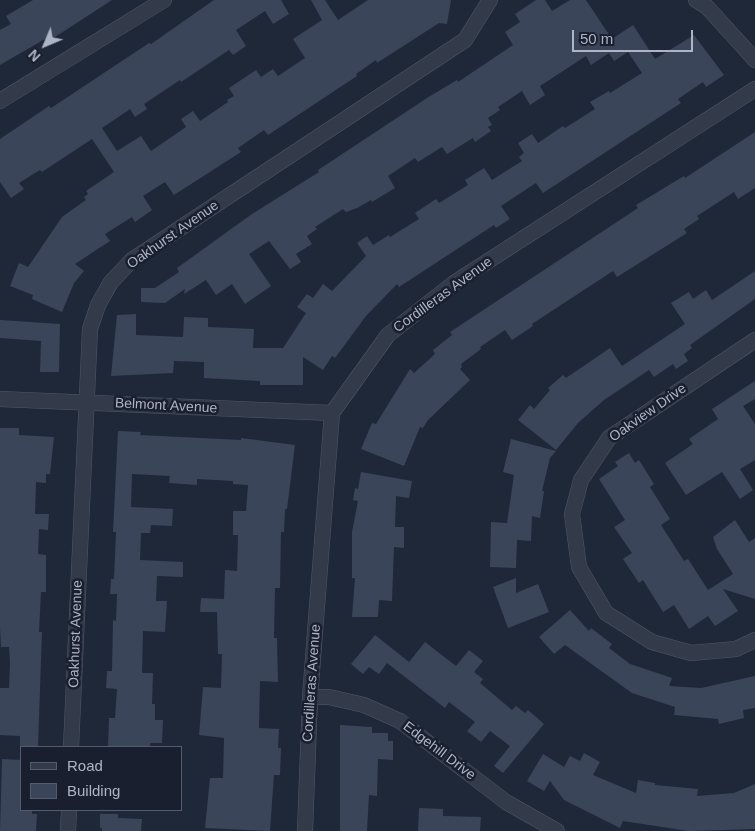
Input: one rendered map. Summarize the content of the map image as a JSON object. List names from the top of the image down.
{
  "streets": {
    "street": [
      "Oakhurst Avenue",
      "Cordilleras Avenue",
      "Belmont Avenue",
      "Oakview Drive",
      "Edgehill Drive"
    ]
  },
  "crossings": [
    ["Oakhurst Avenue", "Belmont Avenue"],
    ["Cordilleras Avenue", "Belmont Avenue"],
    ["Cordilleras Avenue", "Edgehill Drive"]
  ],
  "legend": ["Road", "Building"],
  "scale_bar": "50 m",
  "north": "bottom left"
}
